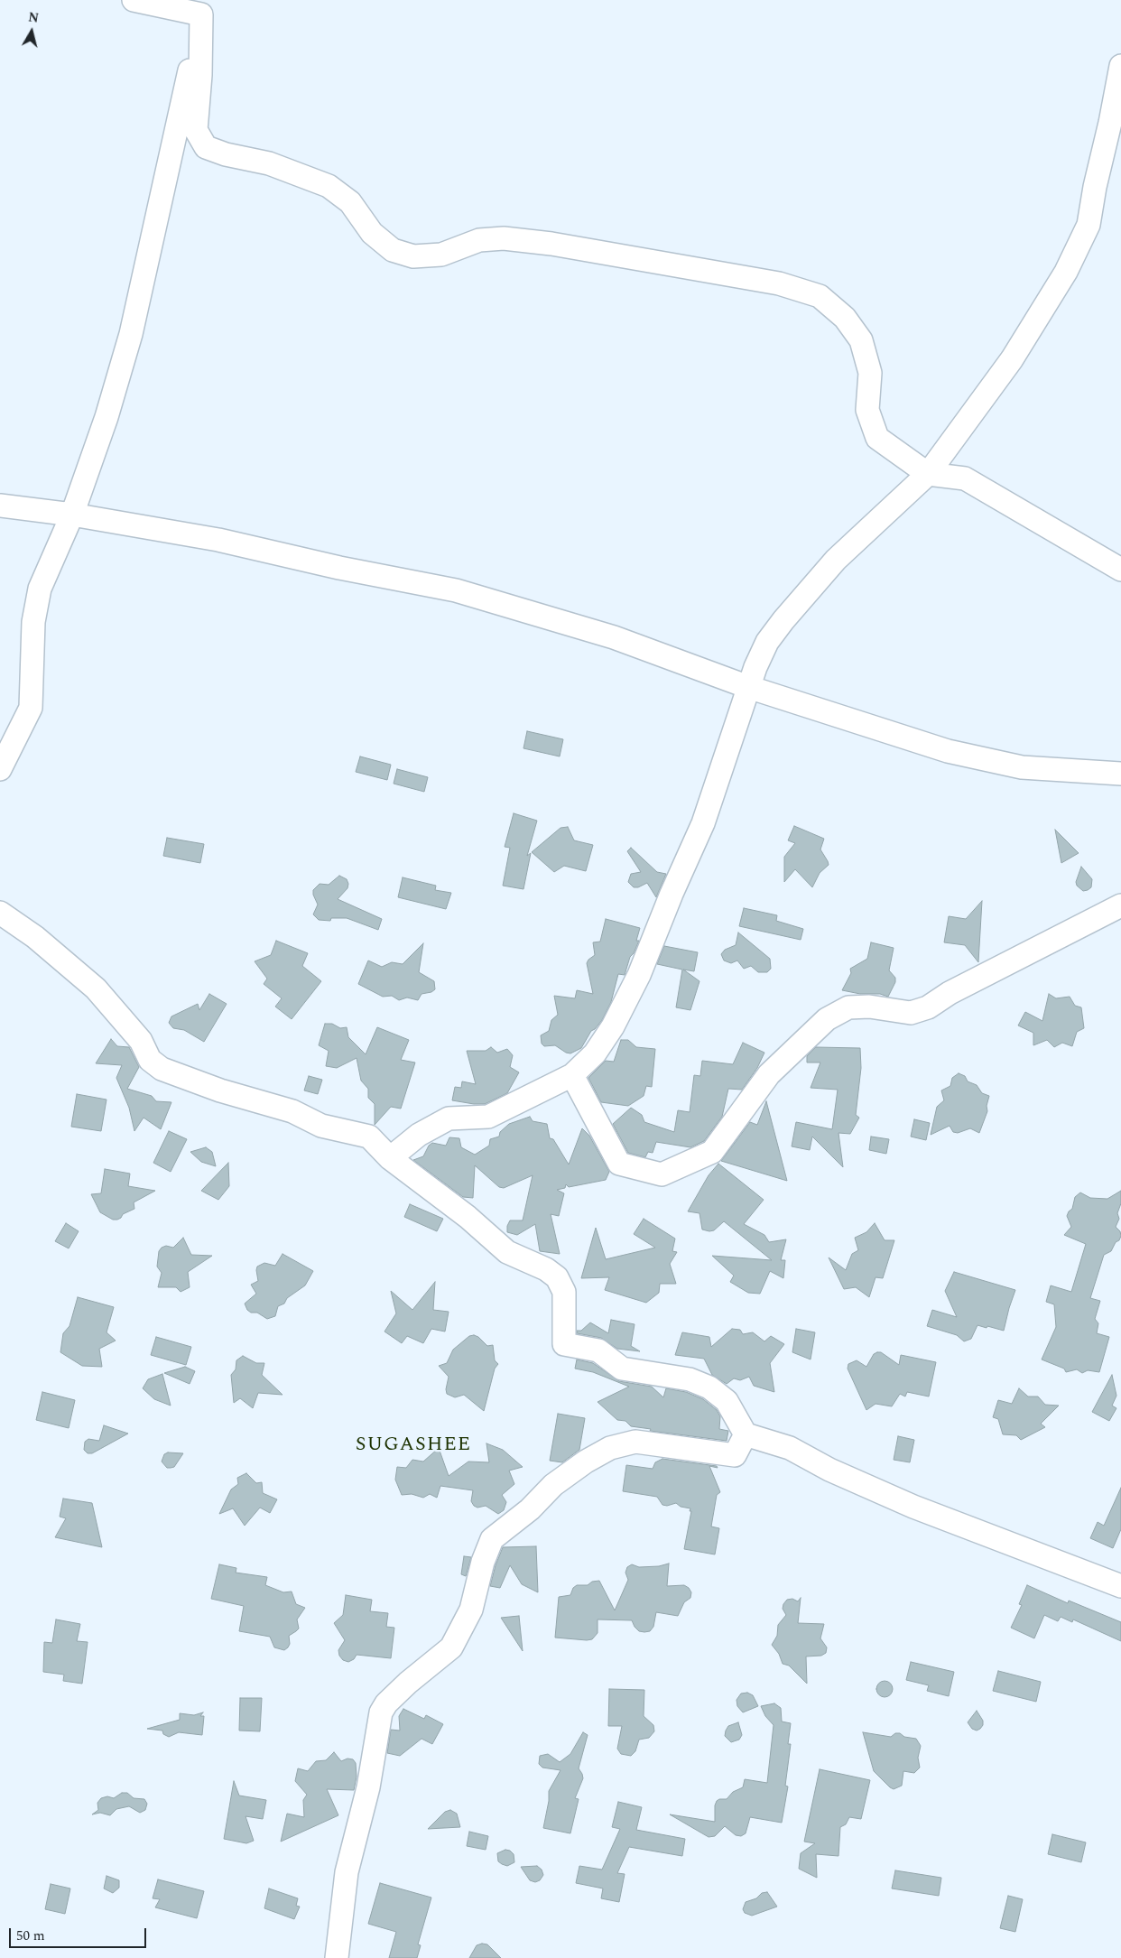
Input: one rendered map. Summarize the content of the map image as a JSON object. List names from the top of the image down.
{
  "districts": ["SUGASHEE"],
  "scale_bar": "50 m",
  "north": "top"
}
